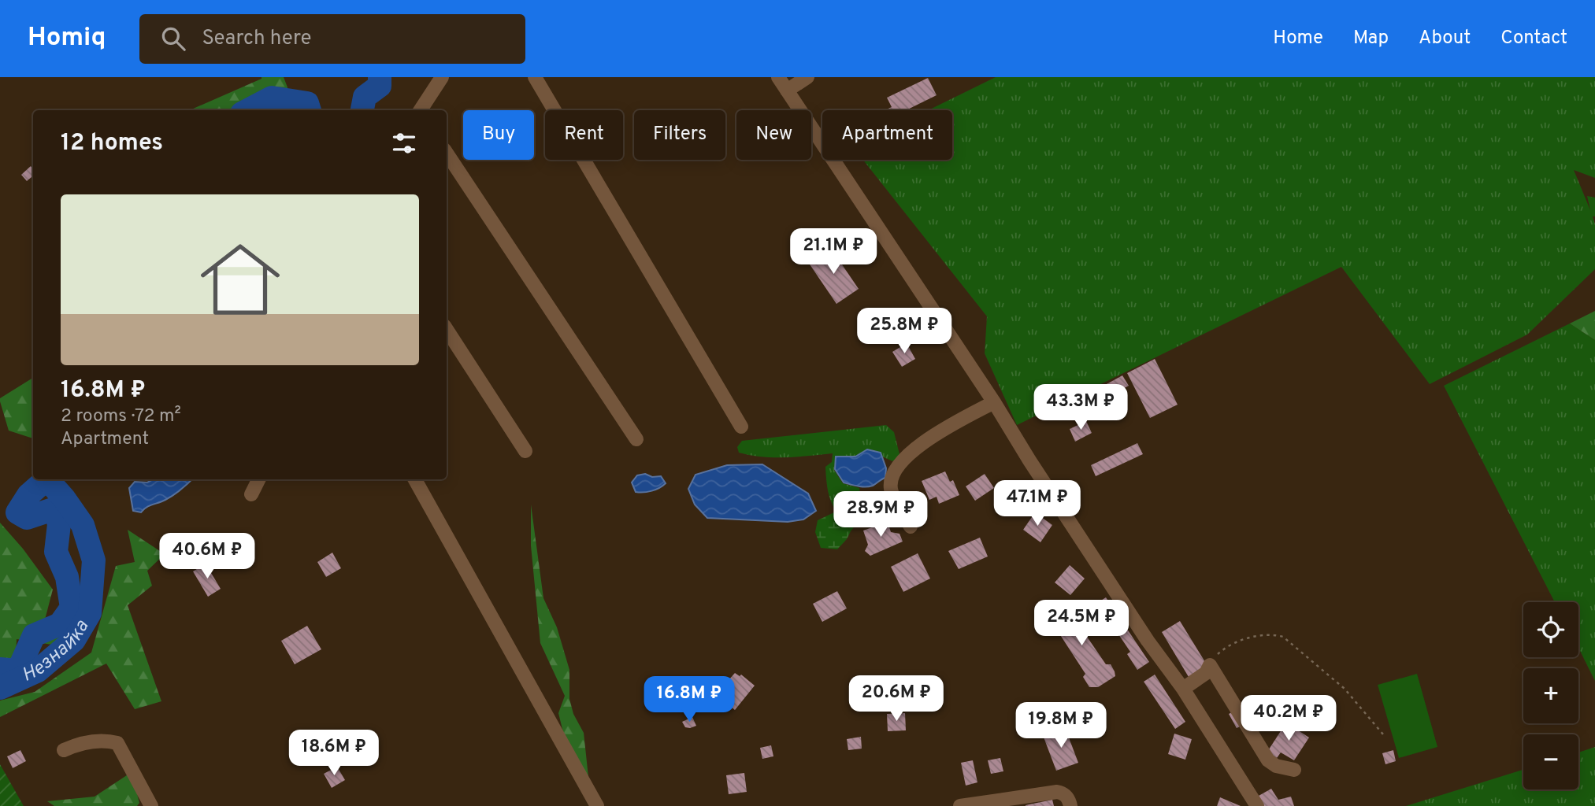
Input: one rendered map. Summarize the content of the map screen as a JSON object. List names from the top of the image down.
{
  "water": ["Незнайка"],
  "page": {
    "header": "Homiq",
    "search": "Search here",
    "nav": [
      "Home",
      "Map",
      "About",
      "Contact"
    ],
    "chip": [
      "Buy",
      "Rent",
      "Filters",
      "New",
      "Apartment"
    ],
    "heading": "12 homes",
    "list": [
      {
        "name": "16.8M ₽",
        "note": "2 rooms · 72 m² · Apartment"
      }
    ],
    "price": [
      "21.1M ₽",
      "25.8M ₽",
      "43.3M ₽",
      "47.1M ₽",
      "28.9M ₽",
      "40.6M ₽",
      "24.5M ₽",
      "20.6M ₽",
      "16.8M ₽",
      "40.2M ₽",
      "19.8M ₽",
      "18.6M ₽"
    ],
    "map_buttons": ["+", "−"]
  }
}
